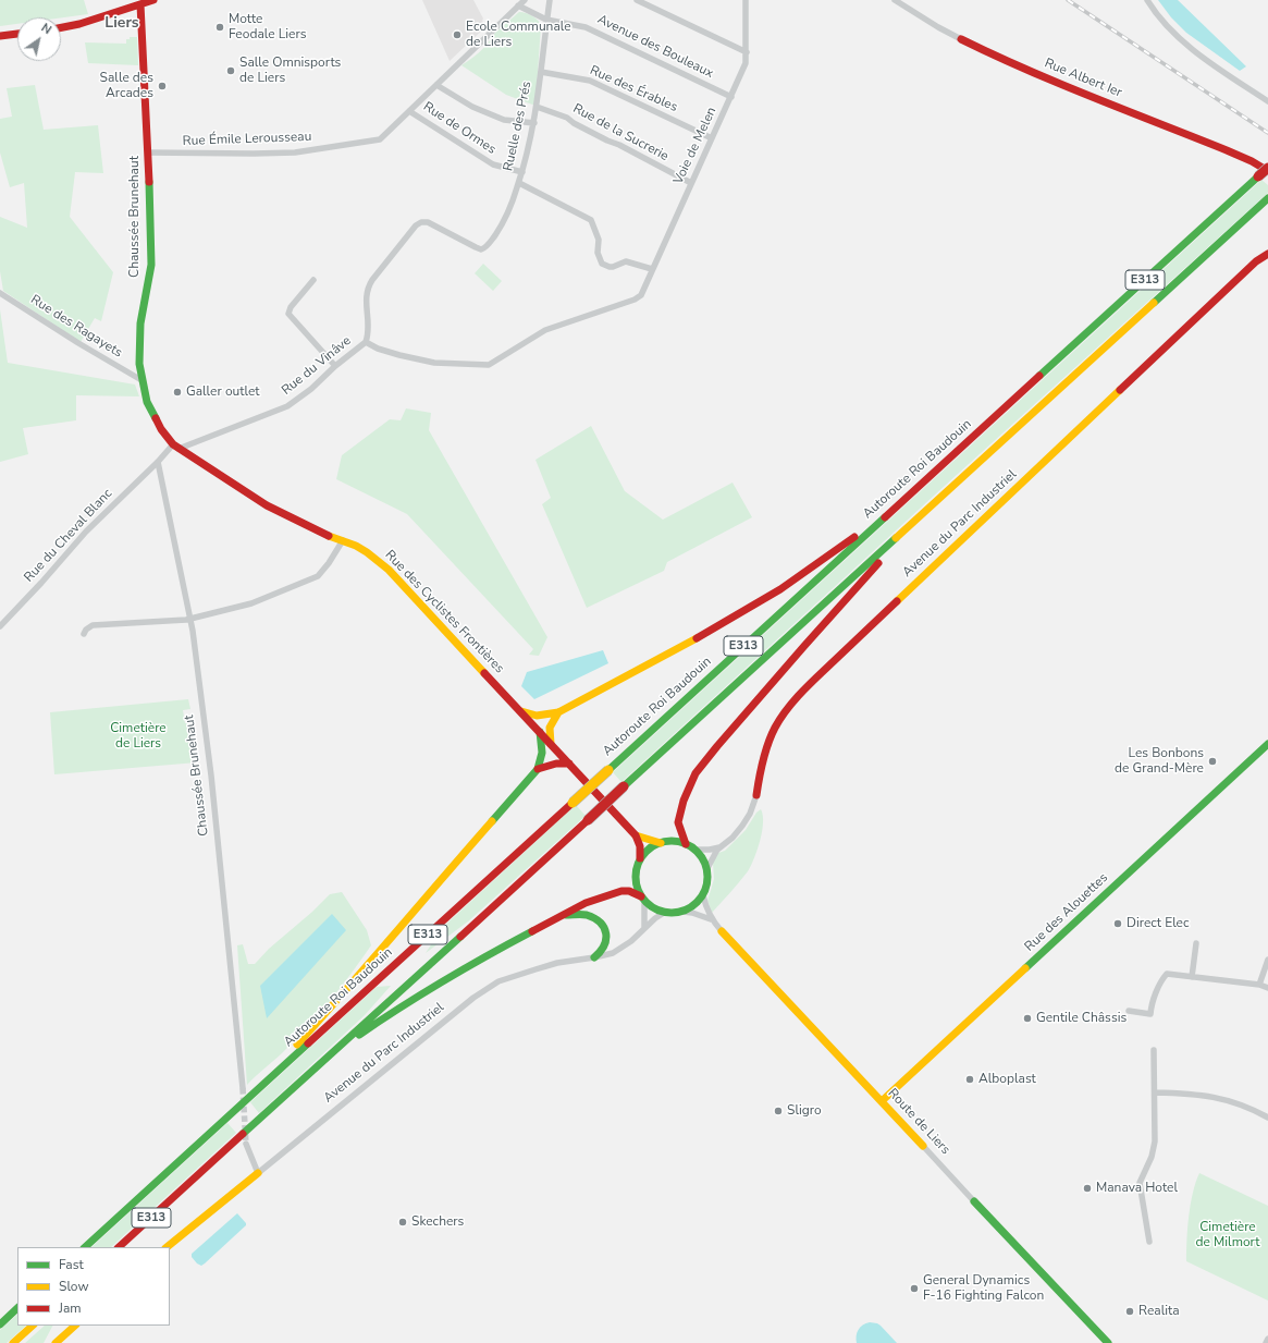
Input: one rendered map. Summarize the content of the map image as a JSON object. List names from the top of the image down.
{
  "streets": {
    "main road": [
      "Rue Albert Ier",
      "Chaussée Brunehaut",
      "E313",
      "Autoroute Roi Baudouin",
      "Avenue du Parc Industriel",
      "Rue des Cyclistes Frontières",
      "Rue des Alouettes",
      "Route de Liers"
    ],
    "street": [
      "Avenue des Bouleaux",
      "Rue des Érables",
      "Ruelle des Prés",
      "Rue de Ormes",
      "Rue de la Sucrerie",
      "Rue Émile Lerousseau",
      "Voie de Melen",
      "Rue des Ragayets",
      "Rue du Vinâve",
      "Rue du Cheval Blanc"
    ]
  },
  "crossings": [
    ["Avenue des Bouleaux", "Ruelle des Prés"],
    ["Avenue des Bouleaux", "Rue Émile Lerousseau"],
    ["Avenue des Bouleaux", "Voie de Melen"],
    ["Rue Albert Ier", "Autoroute Roi Baudouin"],
    ["Rue des Érables", "Ruelle des Prés"],
    ["Rue des Érables", "Voie de Melen"],
    ["Ruelle des Prés", "Rue de Ormes"],
    ["Ruelle des Prés", "Rue de la Sucrerie"],
    ["Ruelle des Prés", "Rue du Vinâve"],
    ["Rue de Ormes", "Rue Émile Lerousseau"],
    ["Rue de la Sucrerie", "Voie de Melen"],
    ["Rue Émile Lerousseau", "Chaussée Brunehaut"],
    ["Voie de Melen", "Rue du Vinâve"],
    ["Chaussée Brunehaut", "Rue des Ragayets"],
    ["Chaussée Brunehaut", "Rue du Vinâve"],
    ["Chaussée Brunehaut", "Rue du Cheval Blanc"],
    ["Chaussée Brunehaut", "Rue des Cyclistes Frontières"],
    ["Rue du Vinâve", "Rue du Cheval Blanc"],
    ["Rue du Vinâve", "Rue des Cyclistes Frontières"],
    ["Avenue du Parc Industriel", "Rue des Cyclistes Frontières"],
    ["Avenue du Parc Industriel", "Route de Liers"],
    ["Rue du Cheval Blanc", "Rue des Cyclistes Frontières"],
    ["Rue des Cyclistes Frontières", "Route de Liers"],
    ["Rue des Alouettes", "Route de Liers"]
  ],
  "districts": ["Liers"],
  "parks": ["Cimetière de Liers", "Cimetière de Milmort"],
  "places": [
    "Motte Feodale Liers",
    "Ecole Communale de Liers",
    "Salle Omnisports de Liers",
    "Salle des Arcades",
    "Galler outlet",
    "Les Bonbons de Grand-Mère",
    "Direct Elec",
    "Gentile Châssis",
    "Alboplast",
    "Sligro",
    "Manava Hotel",
    "Skechers",
    "General Dynamics F-16 Fighting Falcon",
    "Realita"
  ],
  "legend": ["Fast", "Slow", "Jam"],
  "north": "top right"
}
